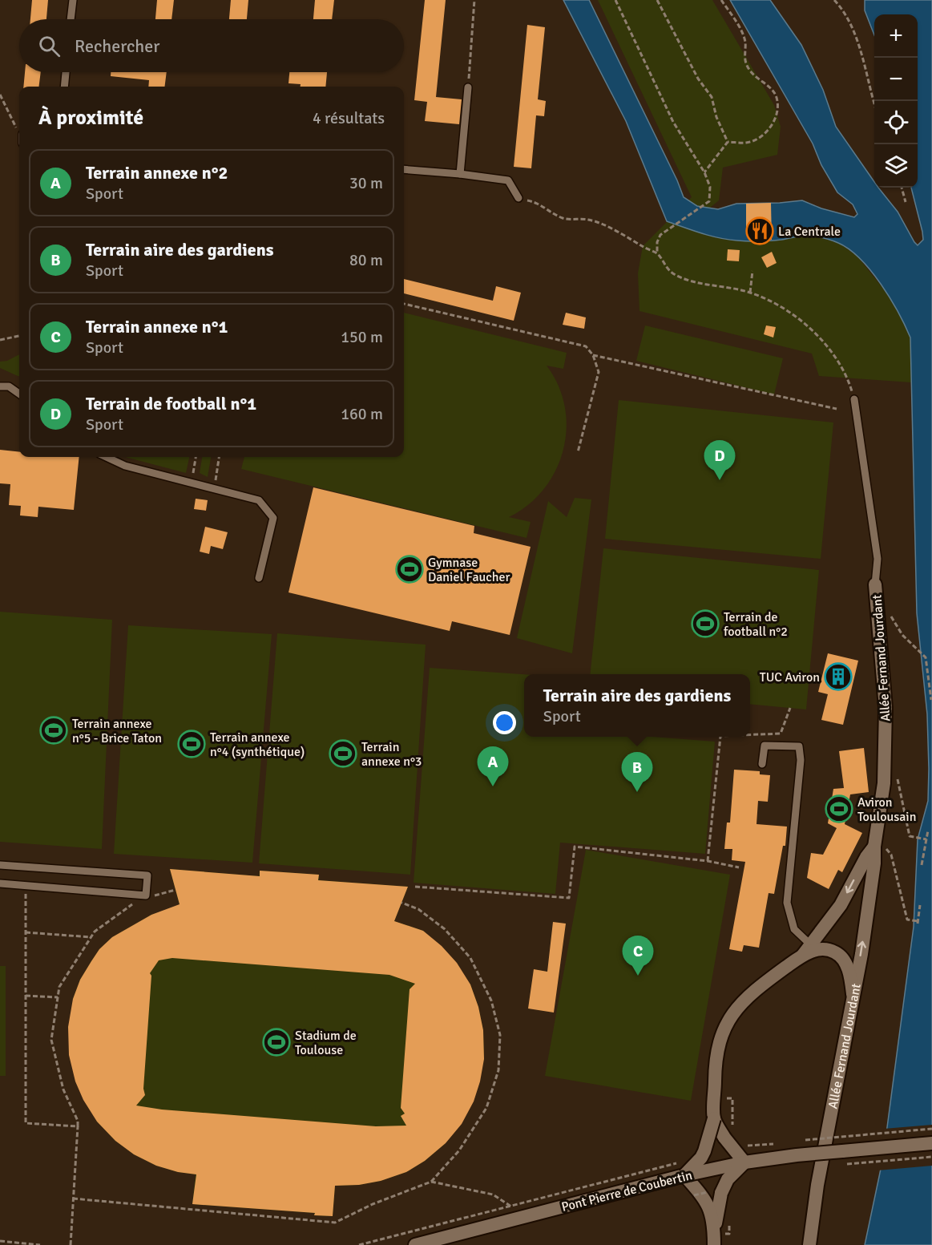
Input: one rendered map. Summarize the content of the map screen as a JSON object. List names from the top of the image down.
{
  "streets": {
    "main road": ["Allée Fernand Jourdant", "Pont Pierre de Coubertin"]
  },
  "places": {
    "restaurant": ["La Centrale"],
    "sports": [
      "Gymnase Daniel Faucher",
      "Terrain de football n°2",
      "Terrain annexe n°5 - Brice Taton",
      "Terrain annexe n°4 (synthétique)",
      "Terrain annexe n°3",
      "Aviron Toulousain",
      "Stadium de Toulouse"
    ],
    "building": ["TUC Aviron"]
  },
  "page": {
    "map_buttons": ["+", "−"],
    "search": "Rechercher",
    "heading": ["À proximité", "4 résultats"],
    "list": [
      {
        "mark": "A",
        "name": "Terrain annexe n°2",
        "note": "Sport",
        "value": "30 m"
      },
      {
        "mark": "B",
        "name": "Terrain aire des gardiens",
        "note": "Sport",
        "value": "80 m"
      },
      {
        "mark": "C",
        "name": "Terrain annexe n°1",
        "note": "Sport",
        "value": "150 m"
      },
      {
        "mark": "D",
        "name": "Terrain de football n°1",
        "note": "Sport",
        "value": "160 m"
      }
    ],
    "pins": [
      "D",
      "A",
      "B",
      "C"
    ],
    "popup": ["Terrain aire des gardiens", "Sport"]
  }
}
